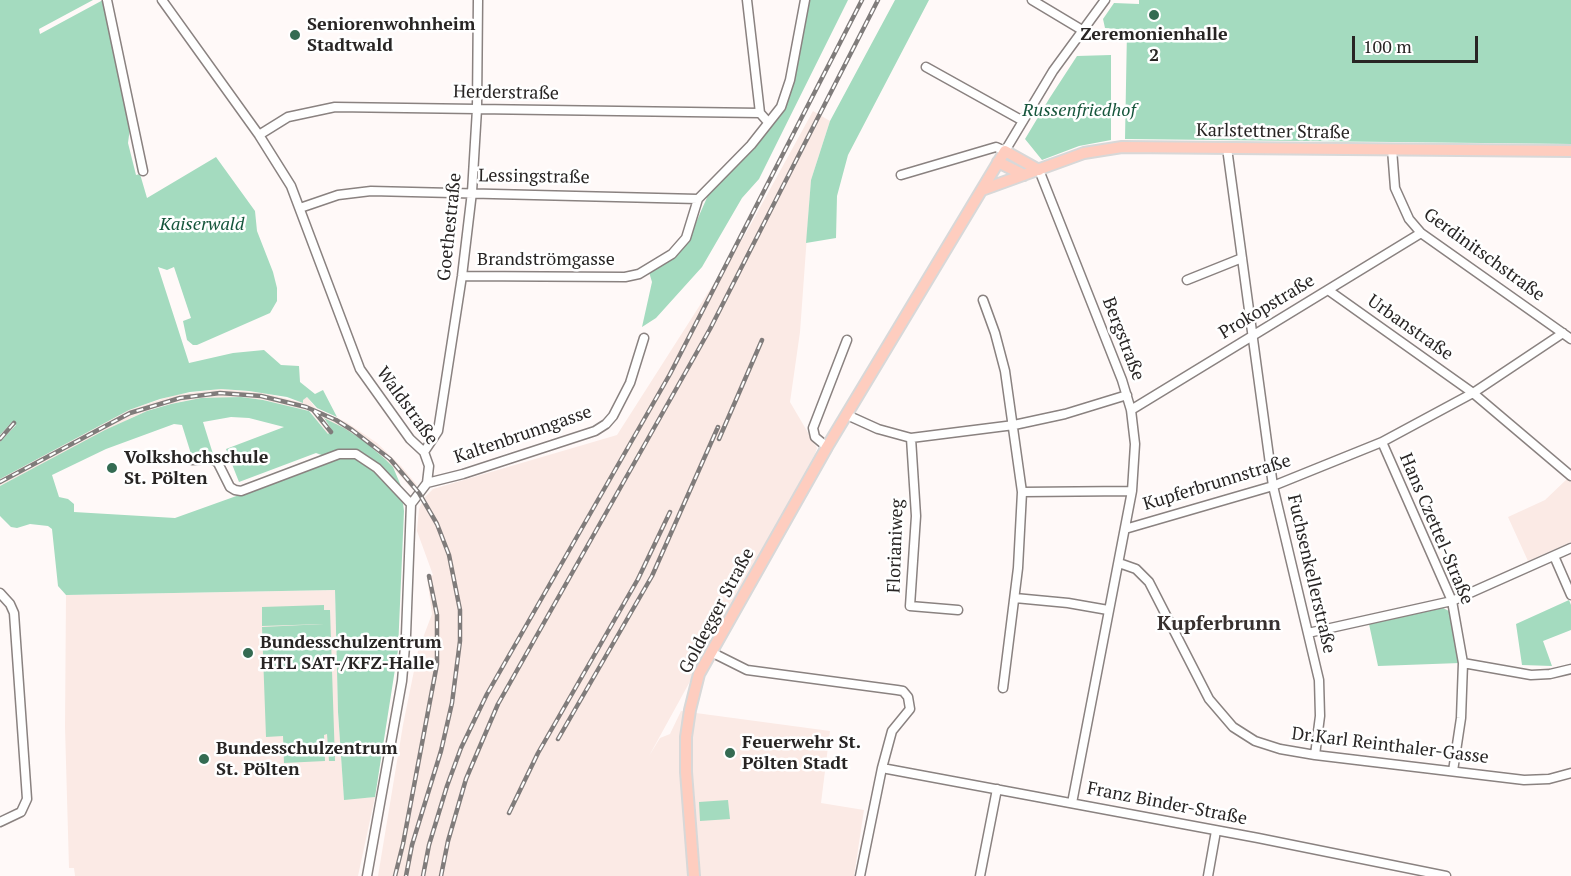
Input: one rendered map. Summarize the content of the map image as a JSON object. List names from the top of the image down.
{
  "streets": {
    "main road": ["Karlstettner Straße", "Goldegger Straße"],
    "street": [
      "Herderstraße",
      "Lessingstraße",
      "Goethestraße",
      "Gerdinitschstraße",
      "Brandströmgasse",
      "Prokopstraße",
      "Urbanstraße",
      "Bergstraße",
      "Waldstraße",
      "Kaltenbrunngasse",
      "Kupferbrunnstraße",
      "Hans Czettel-Straße",
      "Florianiweg",
      "Fuchsenkellerstraße",
      "Dr.Karl Reinthaler-Gasse",
      "Franz Binder-Straße"
    ]
  },
  "crossings": [
    ["Herderstraße", "Goethestraße"],
    ["Herderstraße", "Waldstraße"],
    ["Karlstettner Straße", "Gerdinitschstraße"],
    ["Karlstettner Straße", "Bergstraße"],
    ["Karlstettner Straße", "Fuchsenkellerstraße"],
    ["Karlstettner Straße", "Goldegger Straße"],
    ["Lessingstraße", "Goethestraße"],
    ["Lessingstraße", "Brandströmgasse"],
    ["Lessingstraße", "Waldstraße"],
    ["Goethestraße", "Brandströmgasse"],
    ["Goethestraße", "Waldstraße"],
    ["Gerdinitschstraße", "Prokopstraße"],
    ["Gerdinitschstraße", "Kupferbrunnstraße"],
    ["Prokopstraße", "Urbanstraße"],
    ["Prokopstraße", "Bergstraße"],
    ["Prokopstraße", "Fuchsenkellerstraße"],
    ["Urbanstraße", "Kupferbrunnstraße"],
    ["Bergstraße", "Kupferbrunnstraße"],
    ["Waldstraße", "Kaltenbrunngasse"],
    ["Kupferbrunnstraße", "Hans Czettel-Straße"],
    ["Kupferbrunnstraße", "Fuchsenkellerstraße"],
    ["Kupferbrunnstraße", "Dr.Karl Reinthaler-Gasse"],
    ["Kupferbrunnstraße", "Franz Binder-Straße"],
    ["Hans Czettel-Straße", "Dr.Karl Reinthaler-Gasse"],
    ["Fuchsenkellerstraße", "Dr.Karl Reinthaler-Gasse"]
  ],
  "districts": ["Kupferbrunn"],
  "parks": ["Russenfriedhof", "Kaiserwald"],
  "places": [
    "Zeremonienhalle 2",
    "Seniorenwohnheim Stadtwald",
    "Volkshochschule St. Pölten",
    "Bundesschulzentrum HTL SAT-/KFZ-Halle",
    "Feuerwehr St. Pölten Stadt",
    "Bundesschulzentrum St. Pölten"
  ],
  "scale_bar": "100 m"
}
